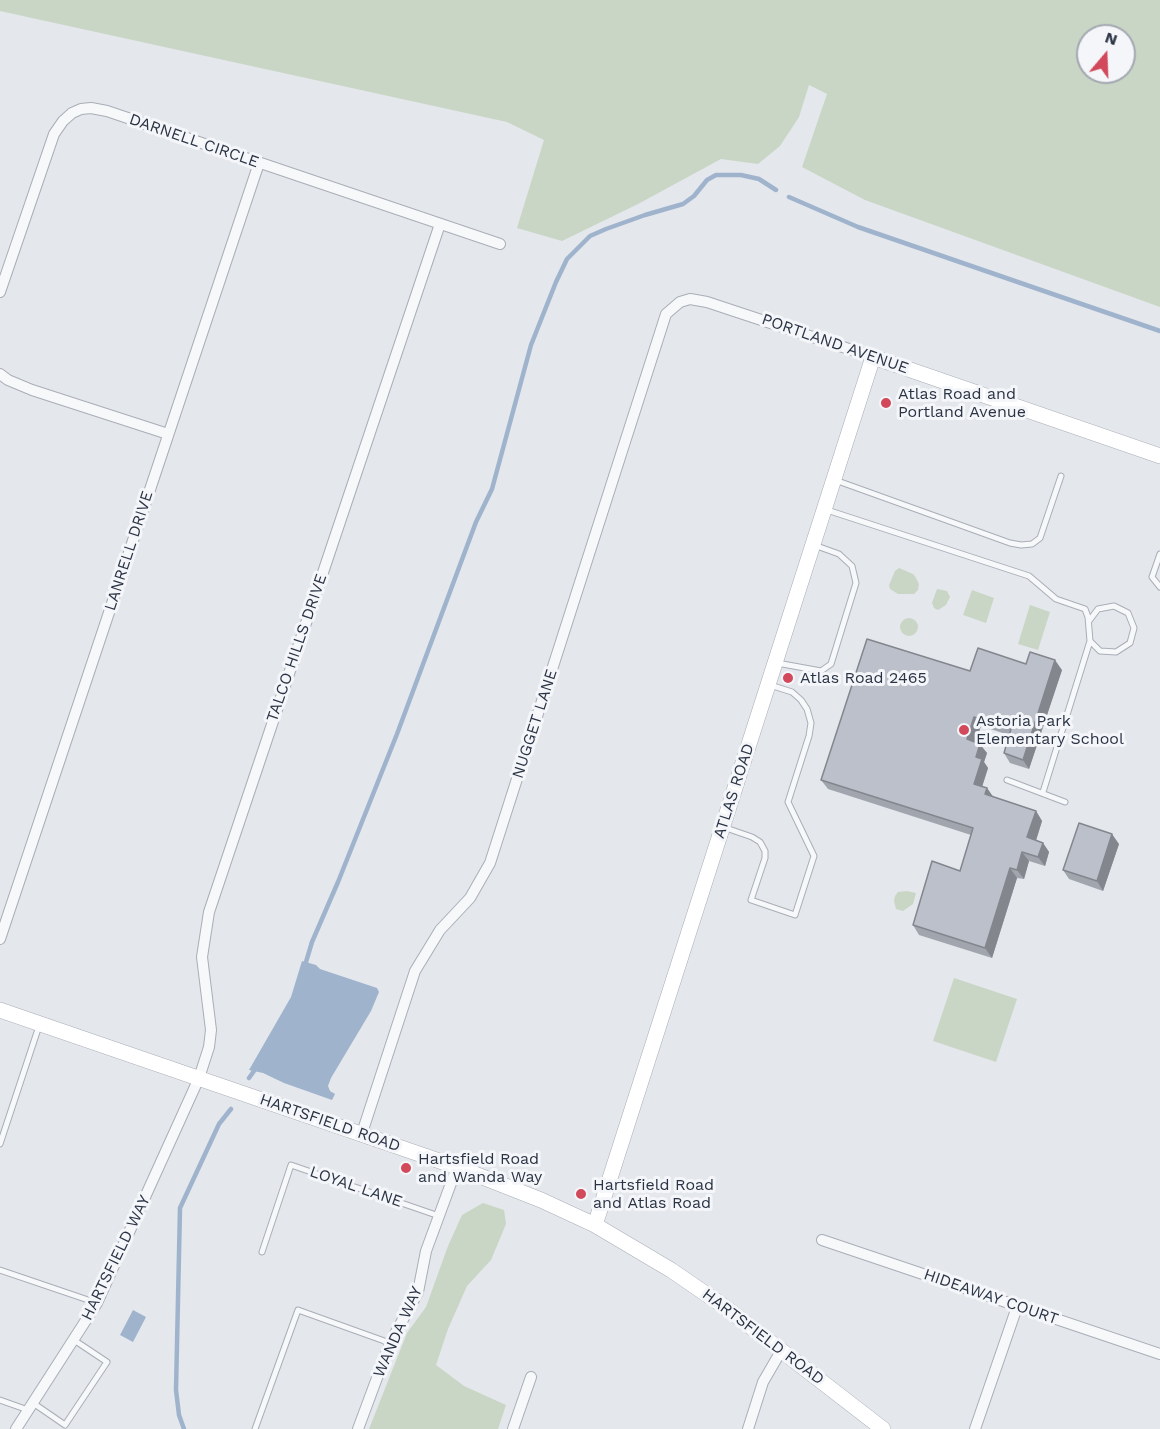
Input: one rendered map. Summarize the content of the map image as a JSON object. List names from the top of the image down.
{
  "streets": {
    "street": [
      "DARNELL CIRCLE",
      "PORTLAND AVENUE",
      "LANRELL DRIVE",
      "TALCO HILLS DRIVE",
      "NUGGET LANE",
      "ATLAS ROAD",
      "HARTSFIELD ROAD",
      "HARTSFIELD WAY",
      "HIDEAWAY COURT",
      "WANDA WAY"
    ],
    "lane": ["LOYAL LANE"]
  },
  "crossings": [
    ["DARNELL CIRCLE", "LANRELL DRIVE"],
    ["DARNELL CIRCLE", "TALCO HILLS DRIVE"],
    ["PORTLAND AVENUE", "NUGGET LANE"],
    ["PORTLAND AVENUE", "ATLAS ROAD"],
    ["TALCO HILLS DRIVE", "HARTSFIELD ROAD"],
    ["TALCO HILLS DRIVE", "HARTSFIELD WAY"],
    ["NUGGET LANE", "HARTSFIELD ROAD"],
    ["ATLAS ROAD", "HARTSFIELD ROAD"],
    ["HARTSFIELD ROAD", "HARTSFIELD WAY"],
    ["HARTSFIELD ROAD", "WANDA WAY"],
    ["LOYAL LANE", "WANDA WAY"]
  ],
  "places": [
    "Atlas Road and Portland Avenue",
    "Atlas Road 2465",
    "Astoria Park Elementary School",
    "Hartsfield Road and Wanda Way",
    "Hartsfield Road and Atlas Road"
  ],
  "north": "top"
}
